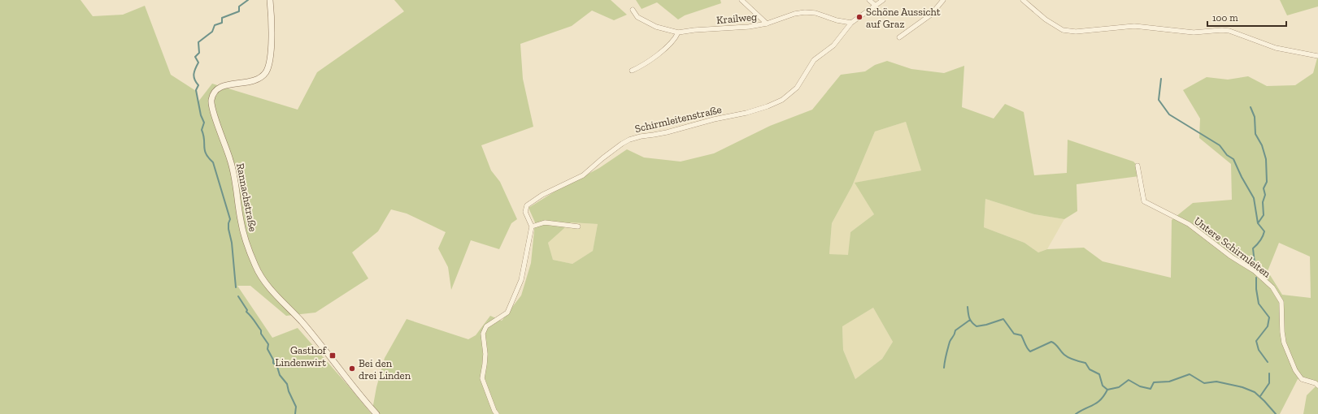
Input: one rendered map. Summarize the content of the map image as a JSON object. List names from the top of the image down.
{
  "streets": {
    "street": [
      "Krailweg",
      "Schirmleitenstraße",
      "Rannachstraße",
      "Untere Schirmleiten"
    ]
  },
  "crossings": [
    ["Krailweg", "Schirmleitenstraße"]
  ],
  "places": {
    "other": ["Schöne Aussicht auf Graz", "Bei den drei Linden"],
    "transit": ["Gasthof Lindenwirt"]
  },
  "scale_bar": "100 m"
}
